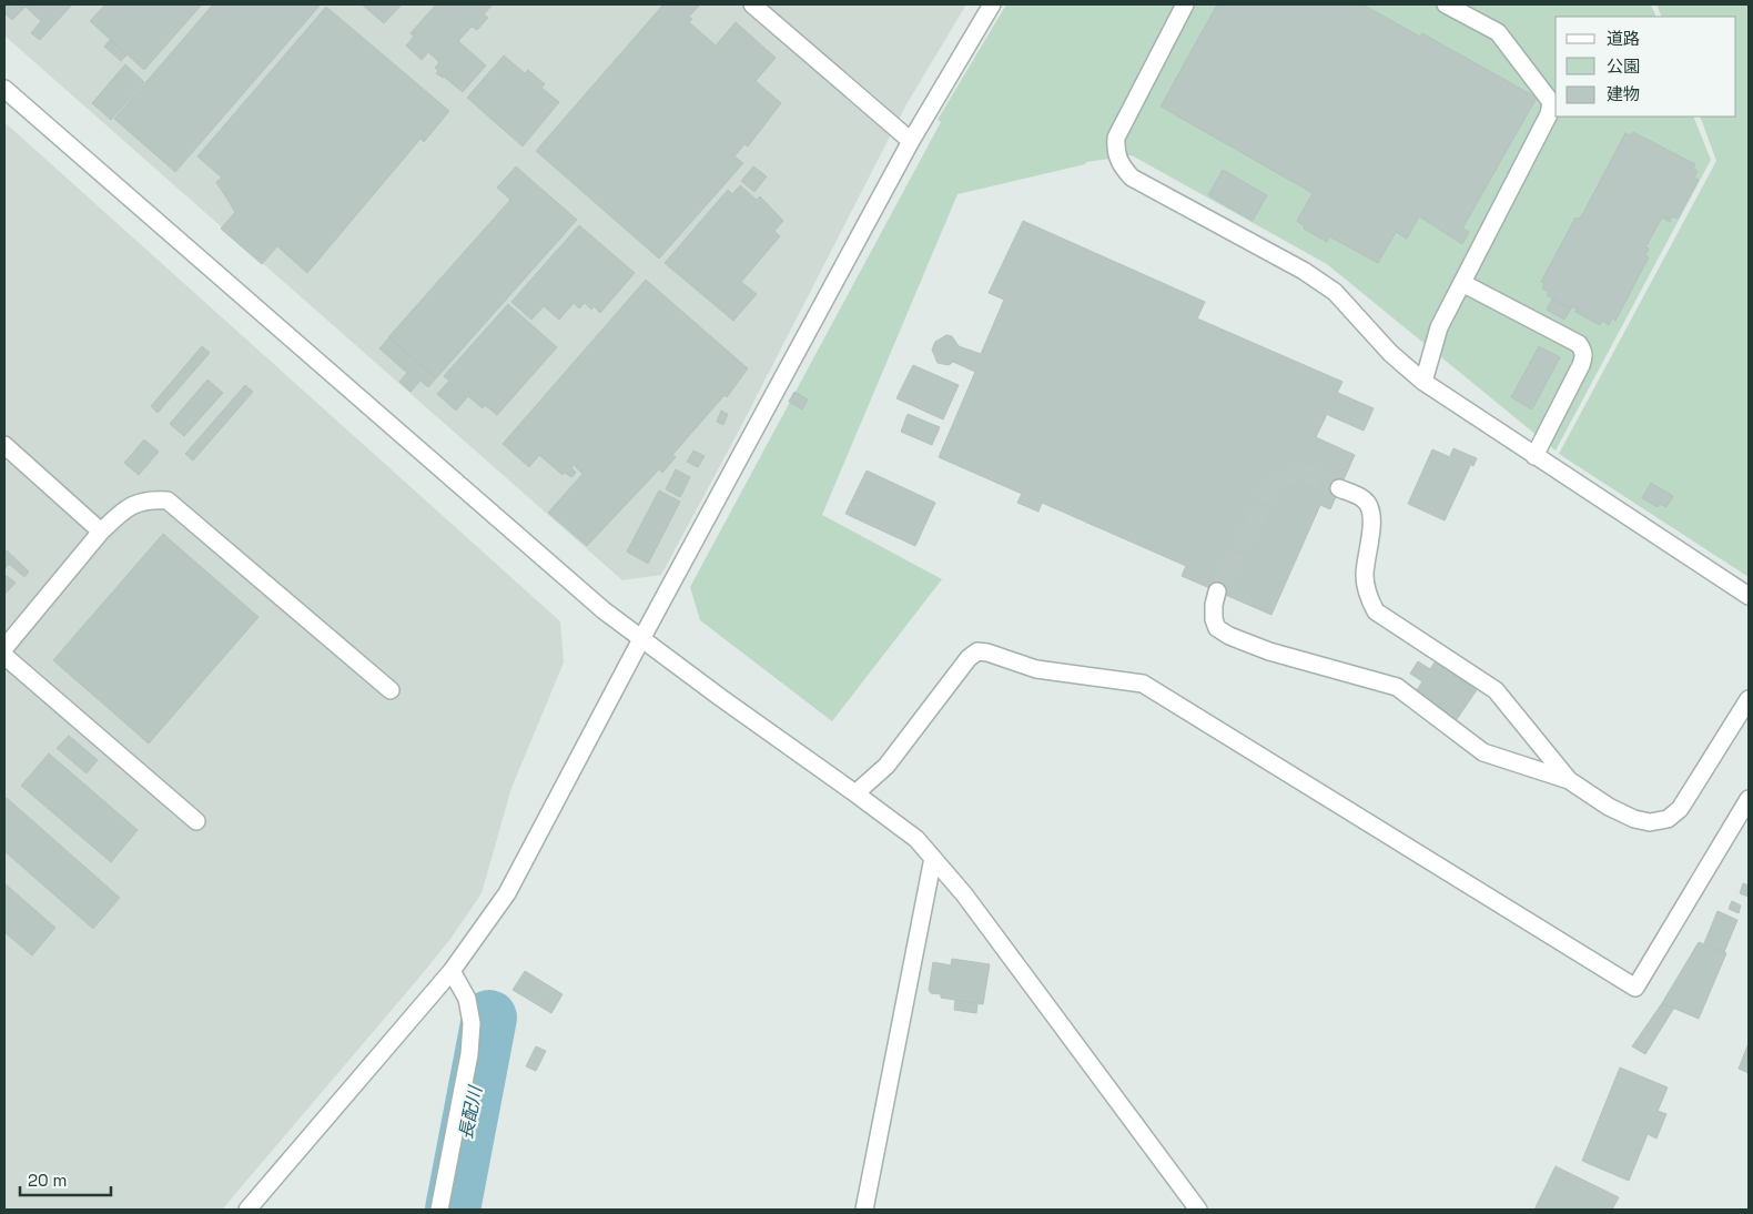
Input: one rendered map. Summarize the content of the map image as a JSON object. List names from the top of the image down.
{
  "water": ["長配川"],
  "legend": ["道路", "公園", "建物"],
  "scale_bar": "20 m"
}
